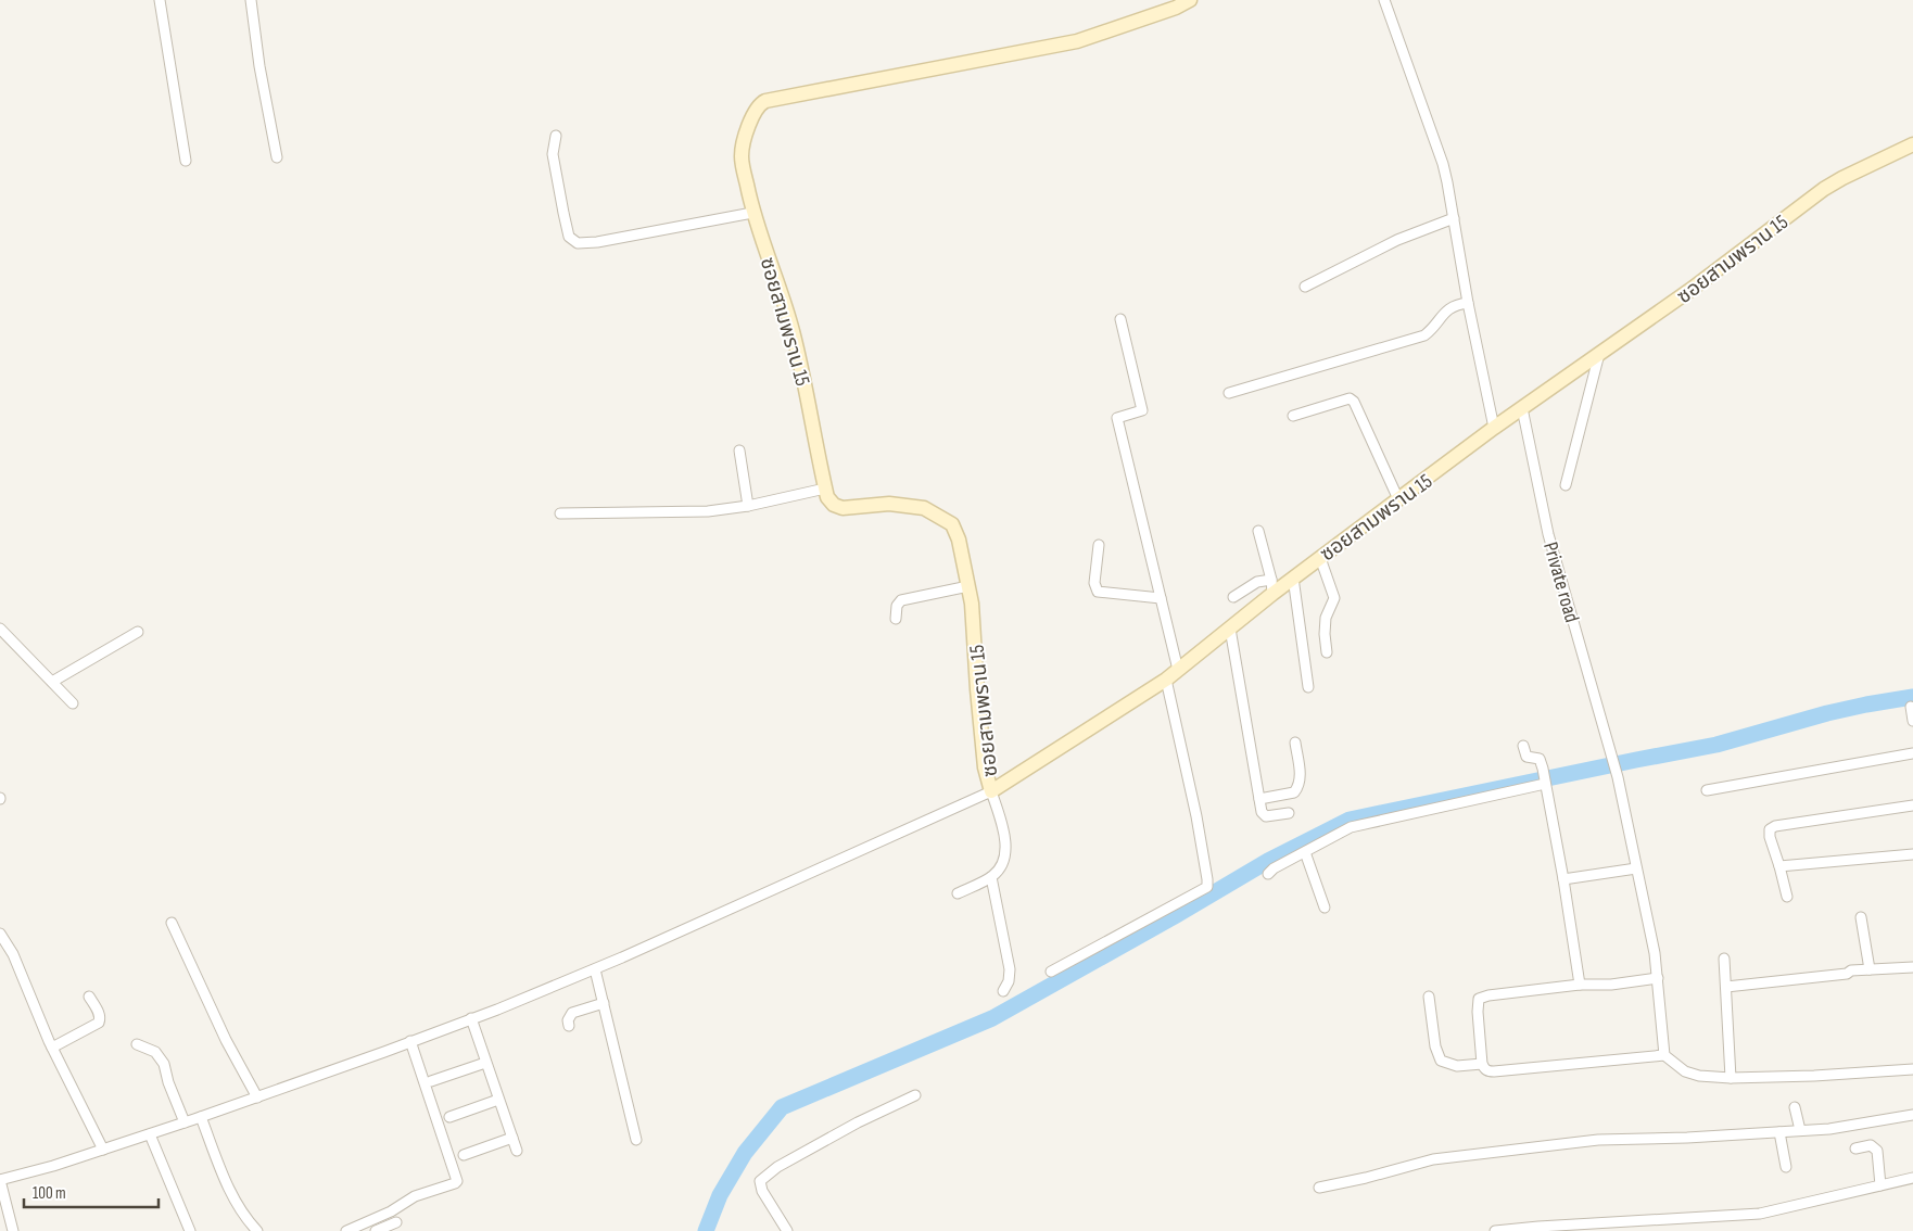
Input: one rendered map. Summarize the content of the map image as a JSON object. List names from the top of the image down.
{
  "streets": {
    "street": ["ซอยสามพราน 15", "Private road"]
  },
  "crossings": [
    ["ซอยสามพราน 15", "Private road"]
  ],
  "scale_bar": "100 m"
}
